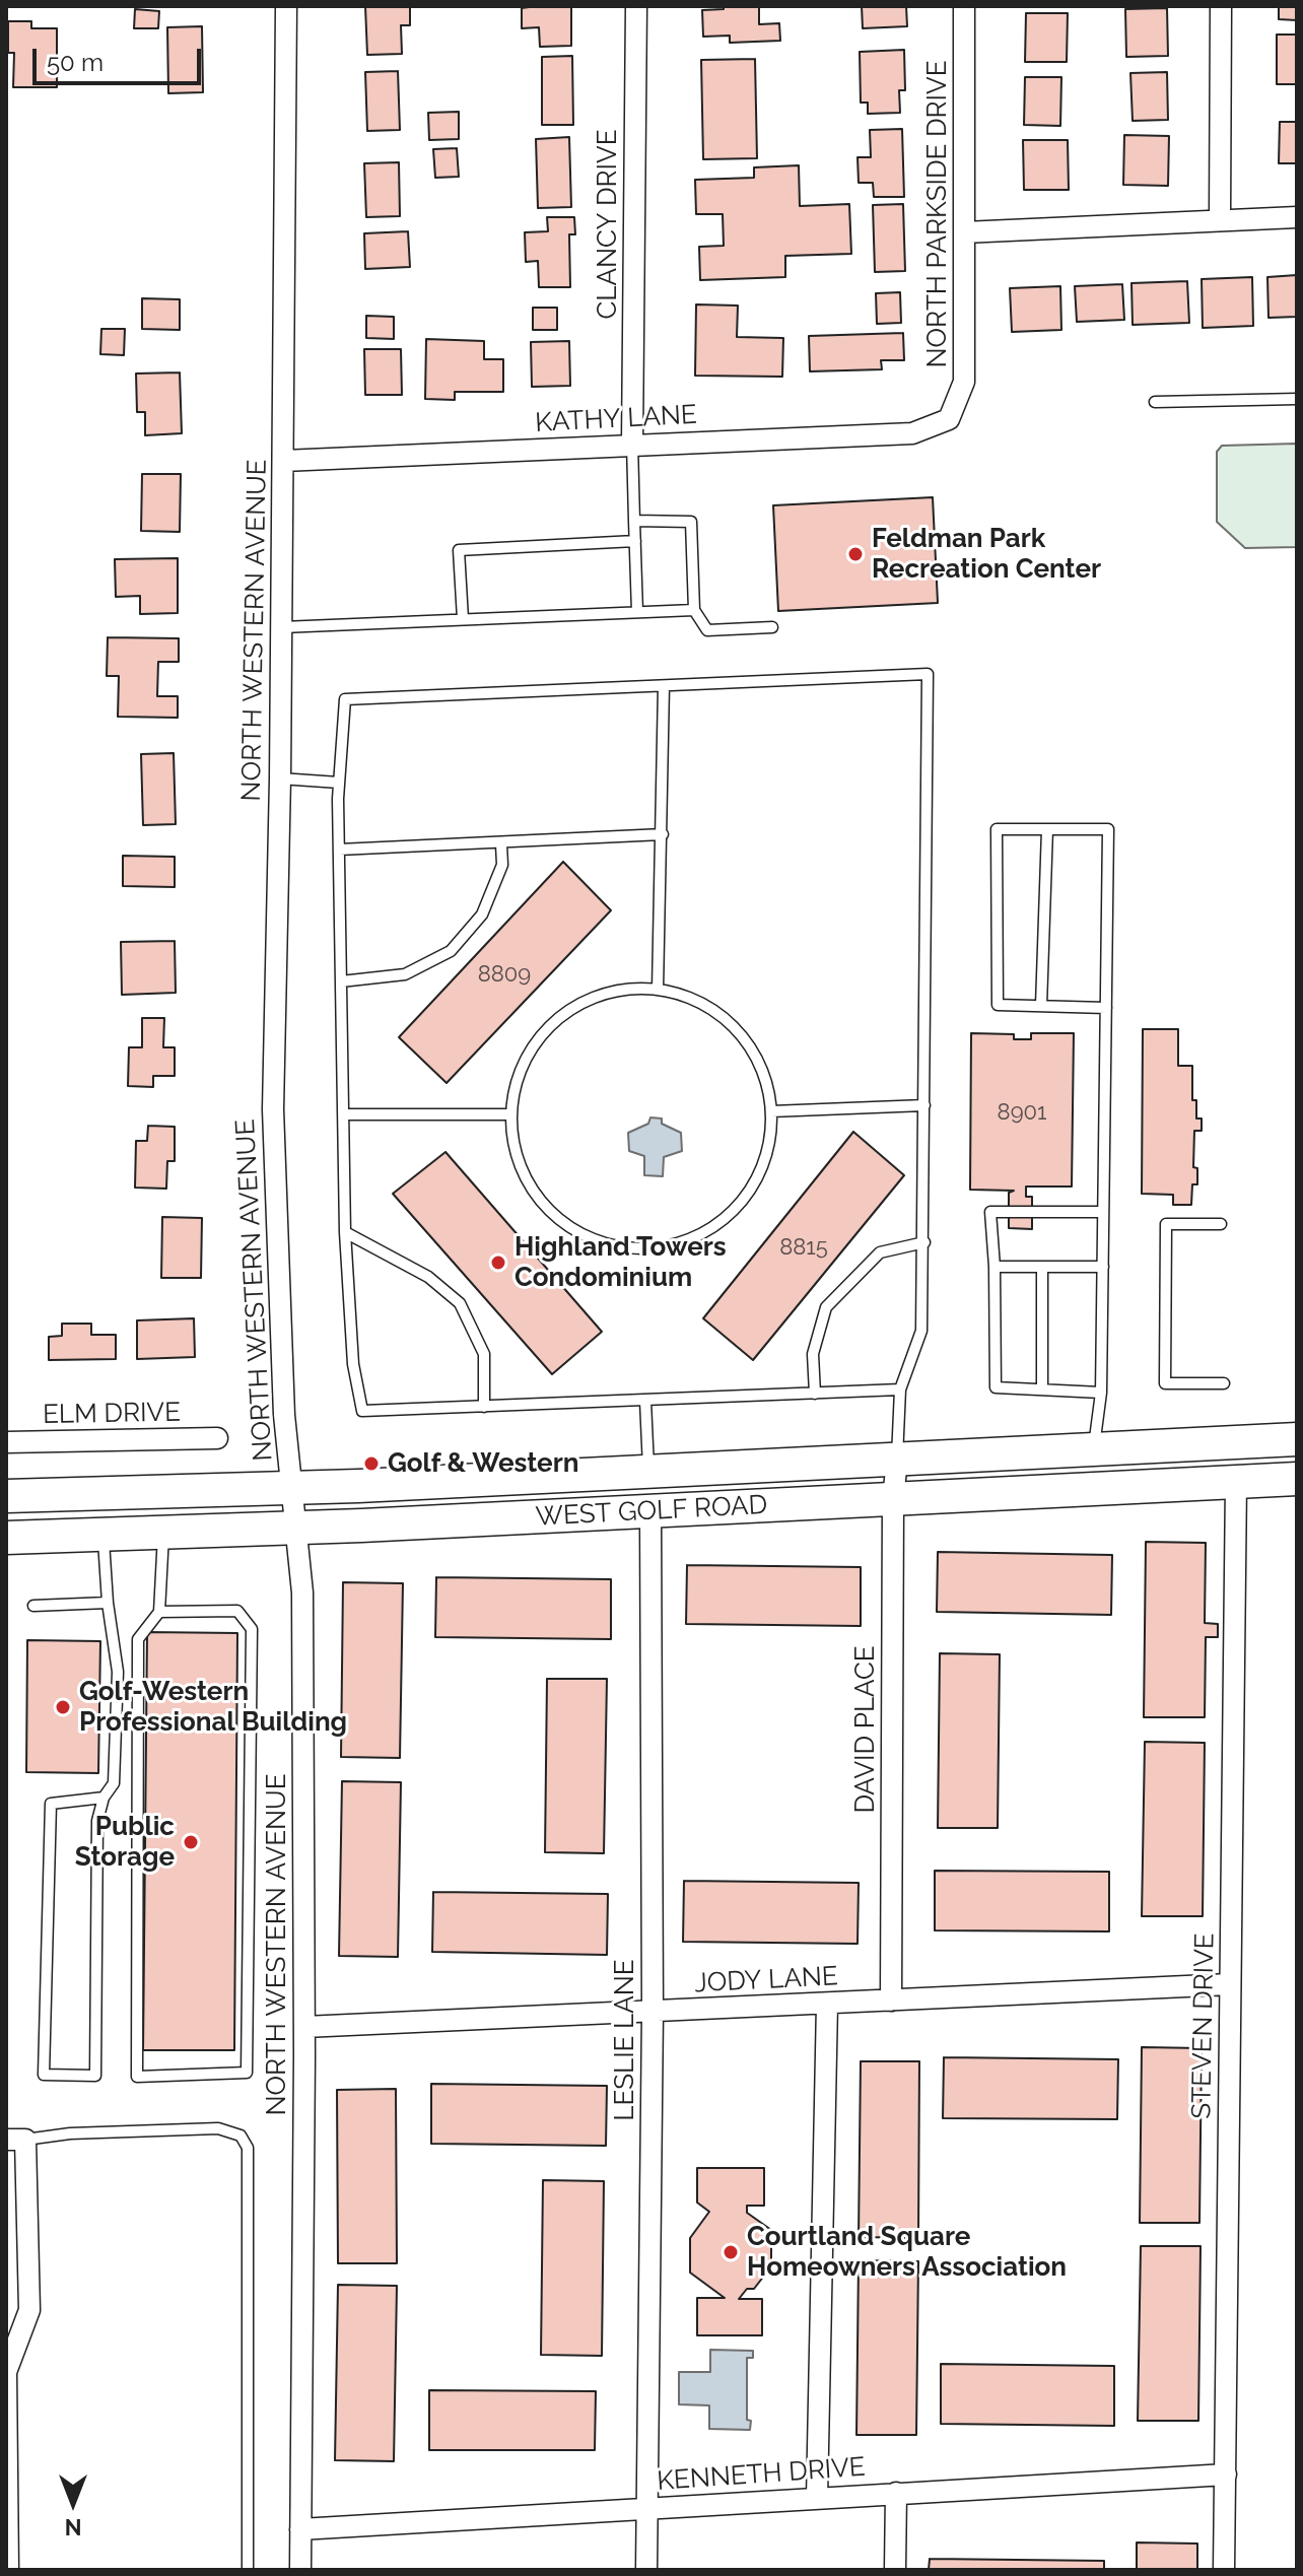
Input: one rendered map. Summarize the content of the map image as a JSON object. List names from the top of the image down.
{
  "streets": {
    "main road": ["WEST GOLF ROAD"],
    "street": [
      "NORTH PARKSIDE DRIVE",
      "CLANCY DRIVE",
      "KATHY LANE",
      "NORTH WESTERN AVENUE",
      "ELM DRIVE",
      "DAVID PLACE",
      "JODY LANE",
      "STEVEN DRIVE",
      "LESLIE LANE",
      "KENNETH DRIVE"
    ]
  },
  "crossings": [
    ["NORTH PARKSIDE DRIVE", "KATHY LANE"],
    ["CLANCY DRIVE", "KATHY LANE"],
    ["KATHY LANE", "NORTH WESTERN AVENUE"],
    ["NORTH WESTERN AVENUE", "WEST GOLF ROAD"],
    ["NORTH WESTERN AVENUE", "JODY LANE"],
    ["NORTH WESTERN AVENUE", "KENNETH DRIVE"],
    ["WEST GOLF ROAD", "DAVID PLACE"],
    ["WEST GOLF ROAD", "STEVEN DRIVE"],
    ["WEST GOLF ROAD", "LESLIE LANE"],
    ["DAVID PLACE", "JODY LANE"],
    ["JODY LANE", "STEVEN DRIVE"],
    ["JODY LANE", "LESLIE LANE"],
    ["STEVEN DRIVE", "KENNETH DRIVE"],
    ["LESLIE LANE", "KENNETH DRIVE"]
  ],
  "places": [
    "Feldman Park Recreation Center",
    "Highland Towers Condominium",
    "Golf & Western",
    "Golf-Western Professional Building",
    "Public Storage",
    "Courtland Square Homeowners Association"
  ],
  "house_numbers": ["8809", "8901", "8815"],
  "scale_bar": "50 m",
  "north": "bottom"
}
